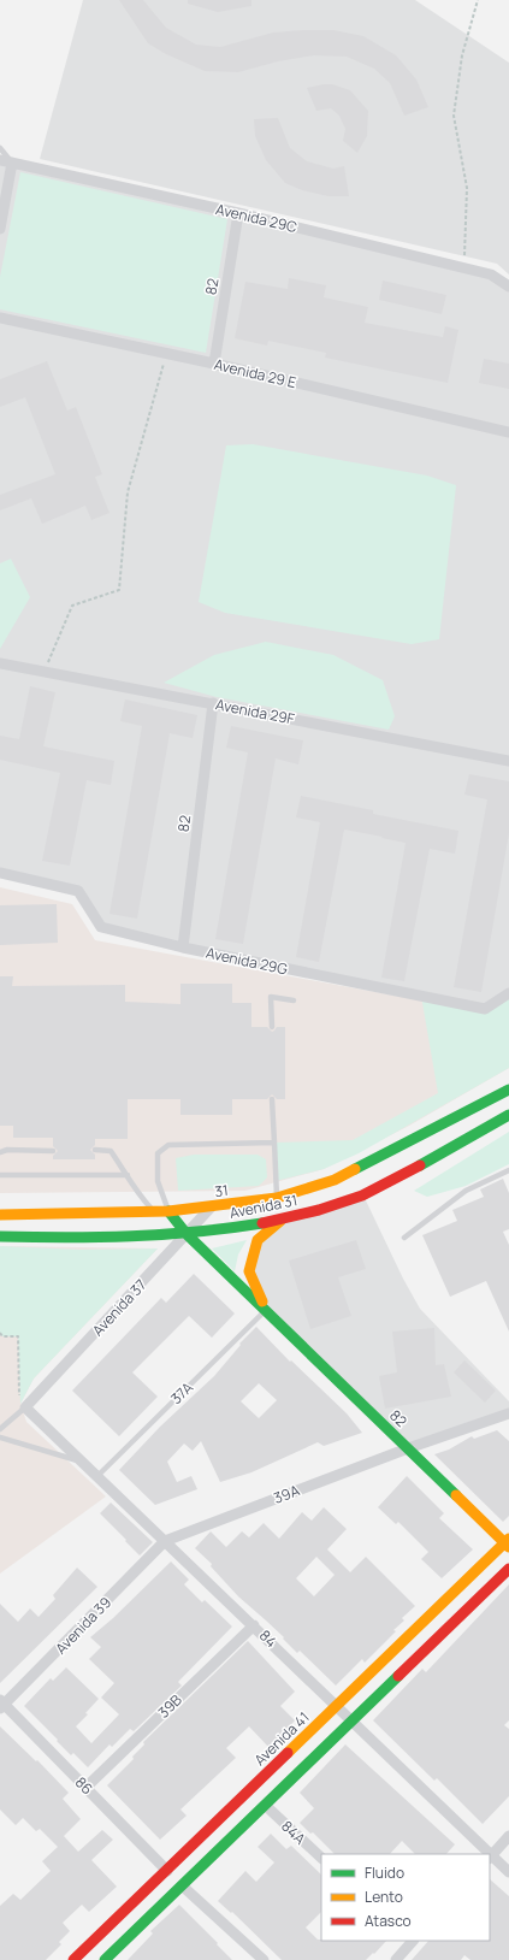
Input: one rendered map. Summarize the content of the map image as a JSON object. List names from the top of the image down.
{
  "streets": {
    "main road": [
      "82",
      "31",
      "Avenida 31",
      "Avenida 41"
    ],
    "street": [
      "Avenida 29C",
      "Avenida 29 E",
      "Avenida 29F",
      "Avenida 29G",
      "Avenida 37",
      "39A",
      "Avenida 39",
      "84",
      "39B",
      "86",
      "84A"
    ],
    "lane": ["37A"]
  },
  "crossings": [
    ["Avenida 29C", "82"],
    ["82", "Avenida 29 E"],
    ["82", "Avenida 29F"],
    ["82", "Avenida 29G"],
    ["82", "31"],
    ["82", "Avenida 31"],
    ["82", "Avenida 37"],
    ["82", "37A"],
    ["82", "39A"],
    ["82", "Avenida 41"],
    ["31", "Avenida 31"],
    ["31", "Avenida 37"],
    ["Avenida 31", "Avenida 37"],
    ["Avenida 37", "84"],
    ["37A", "84"],
    ["39A", "Avenida 39"],
    ["39A", "84"],
    ["Avenida 39", "84"],
    ["Avenida 39", "86"],
    ["84", "39B"],
    ["84", "Avenida 41"],
    ["39B", "86"],
    ["Avenida 41", "86"]
  ],
  "legend": ["Fluido", "Lento", "Atasco"]
}
